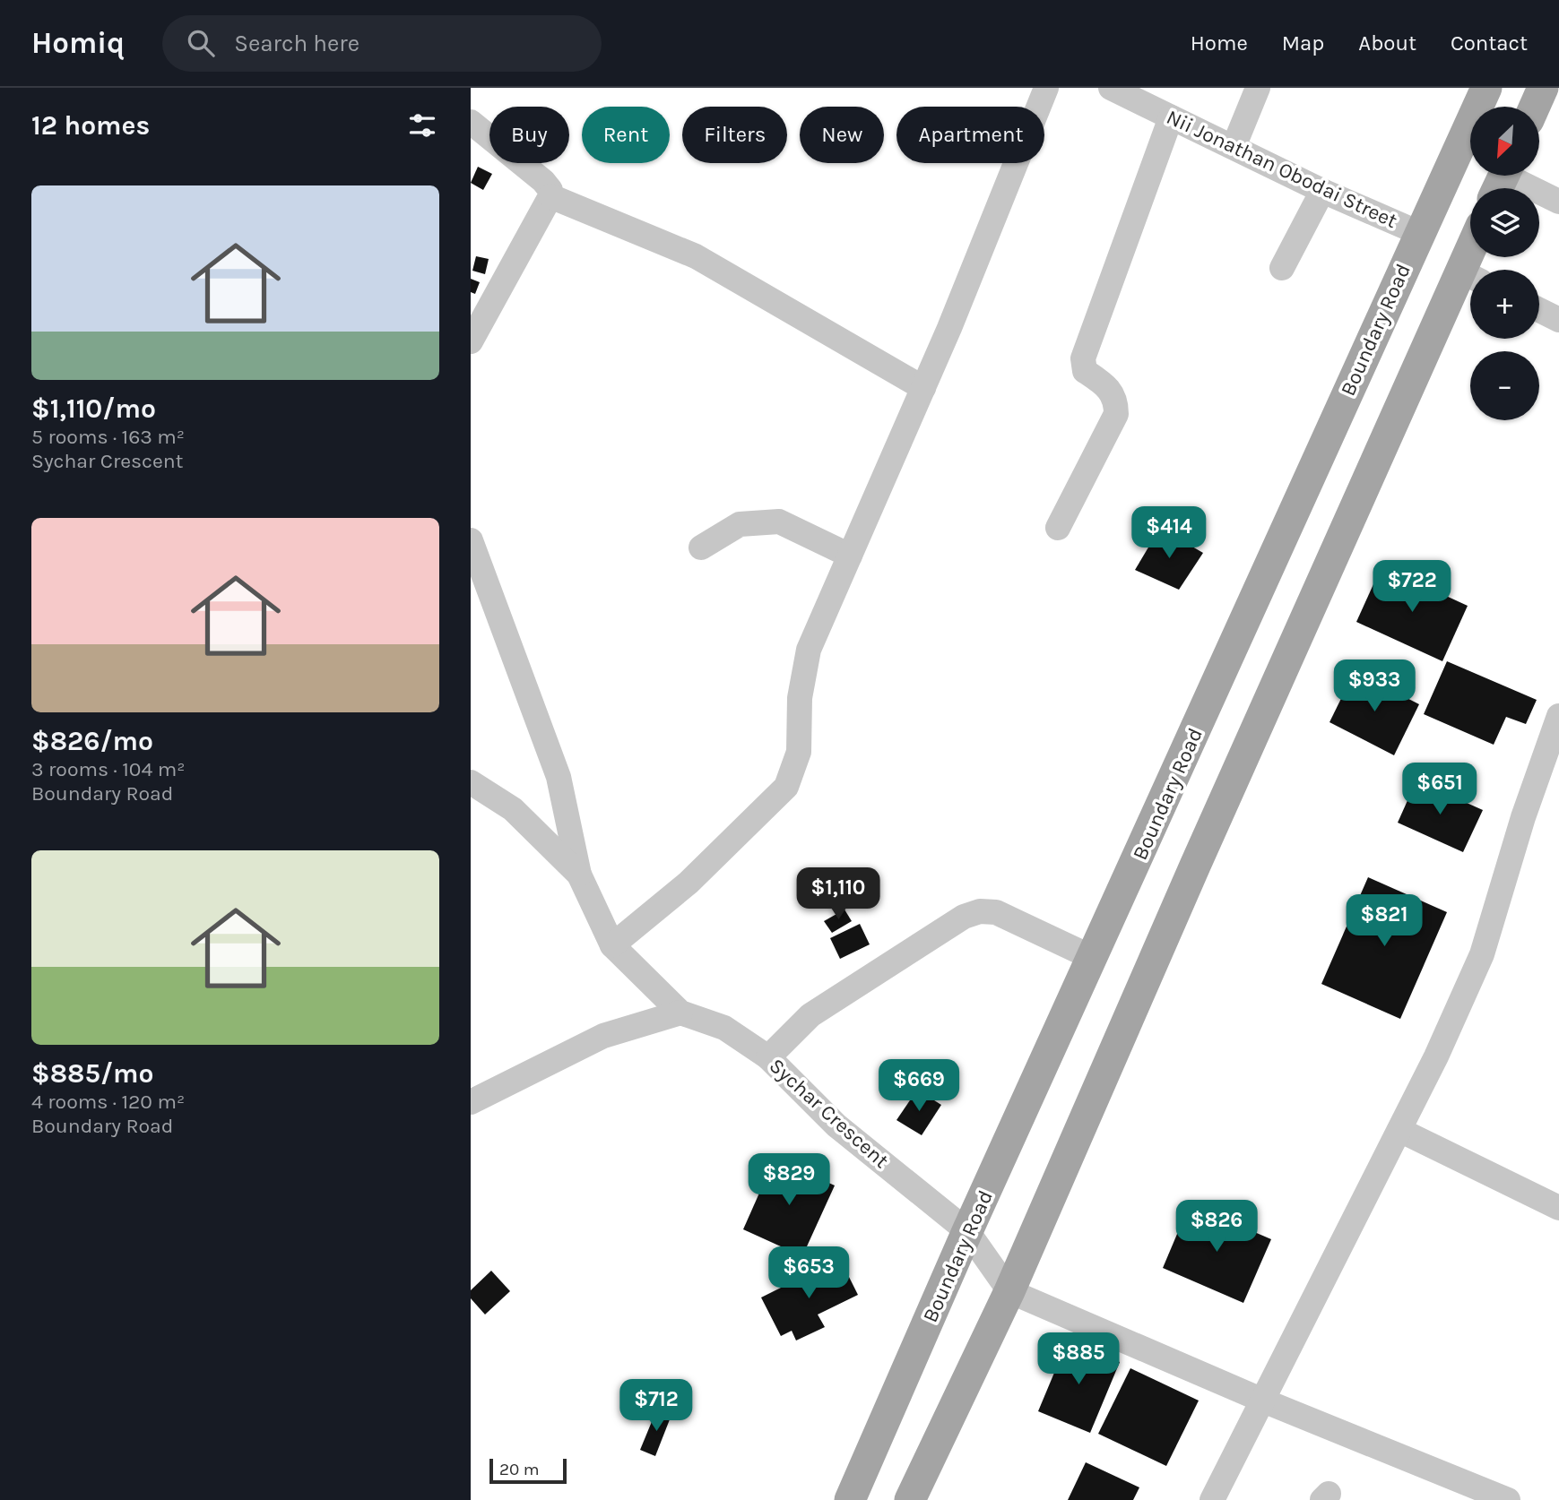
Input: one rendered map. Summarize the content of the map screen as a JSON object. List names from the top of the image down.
{
  "streets": {
    "main road": ["Boundary Road"],
    "street": ["Nii Jonathan Obodai Street", "Sychar Crescent"]
  },
  "crossings": [
    ["Nii Jonathan Obodai Street", "Boundary Road"],
    ["Boundary Road", "Sychar Crescent"]
  ],
  "scale_bar": "20 m",
  "north": "bottom left",
  "page": {
    "header": "Homiq",
    "search": "Search here",
    "nav": [
      "Home",
      "Map",
      "About",
      "Contact"
    ],
    "heading": "12 homes",
    "map_buttons": ["+", "−"],
    "chip": [
      "Buy",
      "Rent",
      "Filters",
      "New",
      "Apartment"
    ],
    "list": [
      {
        "name": "$1,110/mo",
        "note": "5 rooms · 163 m² · Sychar Crescent"
      },
      {
        "name": "$826/mo",
        "note": "3 rooms · 104 m² · Boundary Road"
      },
      {
        "name": "$885/mo",
        "note": "4 rooms · 120 m² · Boundary Road"
      }
    ],
    "price": [
      "$414",
      "$722",
      "$933",
      "$651",
      "$1,110",
      "$821",
      "$669",
      "$829",
      "$826",
      "$653",
      "$885",
      "$712"
    ],
    "scale": "20 m"
  }
}
